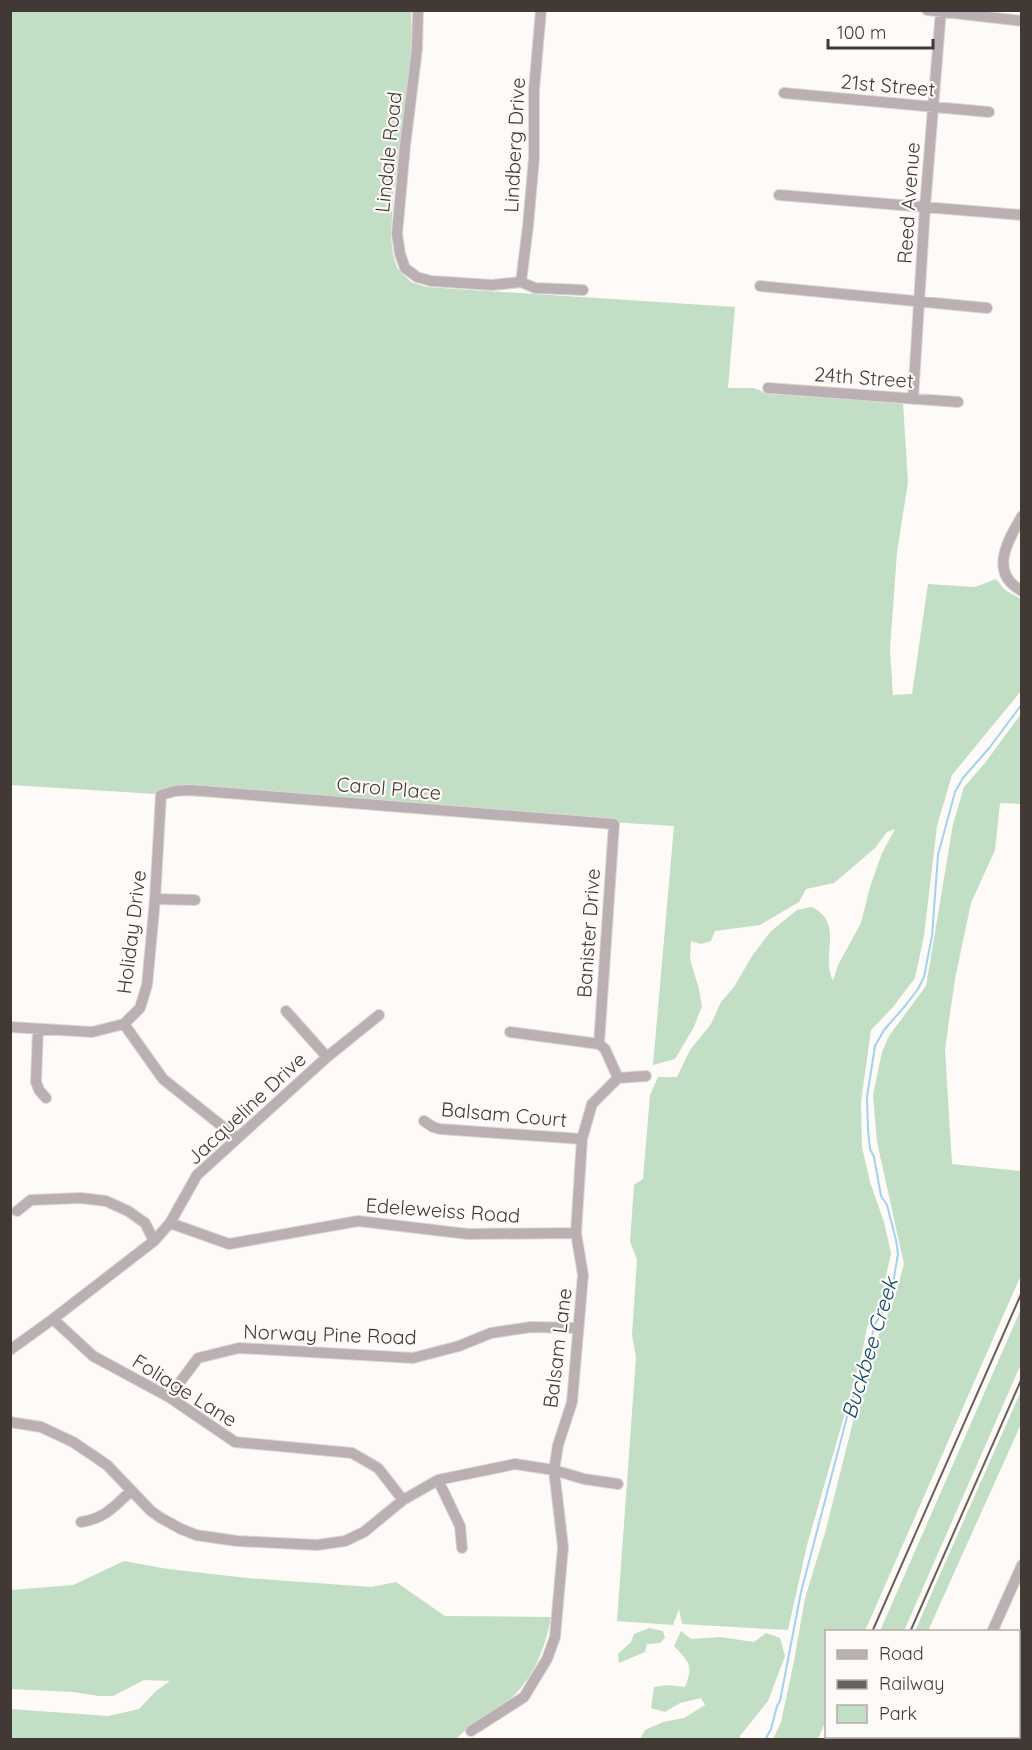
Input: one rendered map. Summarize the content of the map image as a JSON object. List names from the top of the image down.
{
  "streets": {
    "street": [
      "21st Street",
      "Lindberg Drive",
      "Lindale Road",
      "Reed Avenue",
      "24th Street",
      "Carol Place",
      "Holiday Drive",
      "Banister Drive",
      "Jacqueline Drive",
      "Balsam Court",
      "Edeleweiss Road",
      "Norway Pine Road",
      "Balsam Lane",
      "Foliage Lane"
    ]
  },
  "crossings": [
    ["21st Street", "Reed Avenue"],
    ["Lindberg Drive", "Lindale Road"],
    ["Reed Avenue", "24th Street"],
    ["Carol Place", "Holiday Drive"],
    ["Carol Place", "Banister Drive"],
    ["Jacqueline Drive", "Edeleweiss Road"],
    ["Jacqueline Drive", "Foliage Lane"],
    ["Balsam Court", "Balsam Lane"],
    ["Edeleweiss Road", "Balsam Lane"],
    ["Norway Pine Road", "Balsam Lane"],
    ["Norway Pine Road", "Foliage Lane"]
  ],
  "water": ["Buckbee Creek"],
  "legend": ["Road", "Railway", "Park"],
  "scale_bar": "100 m"
}
